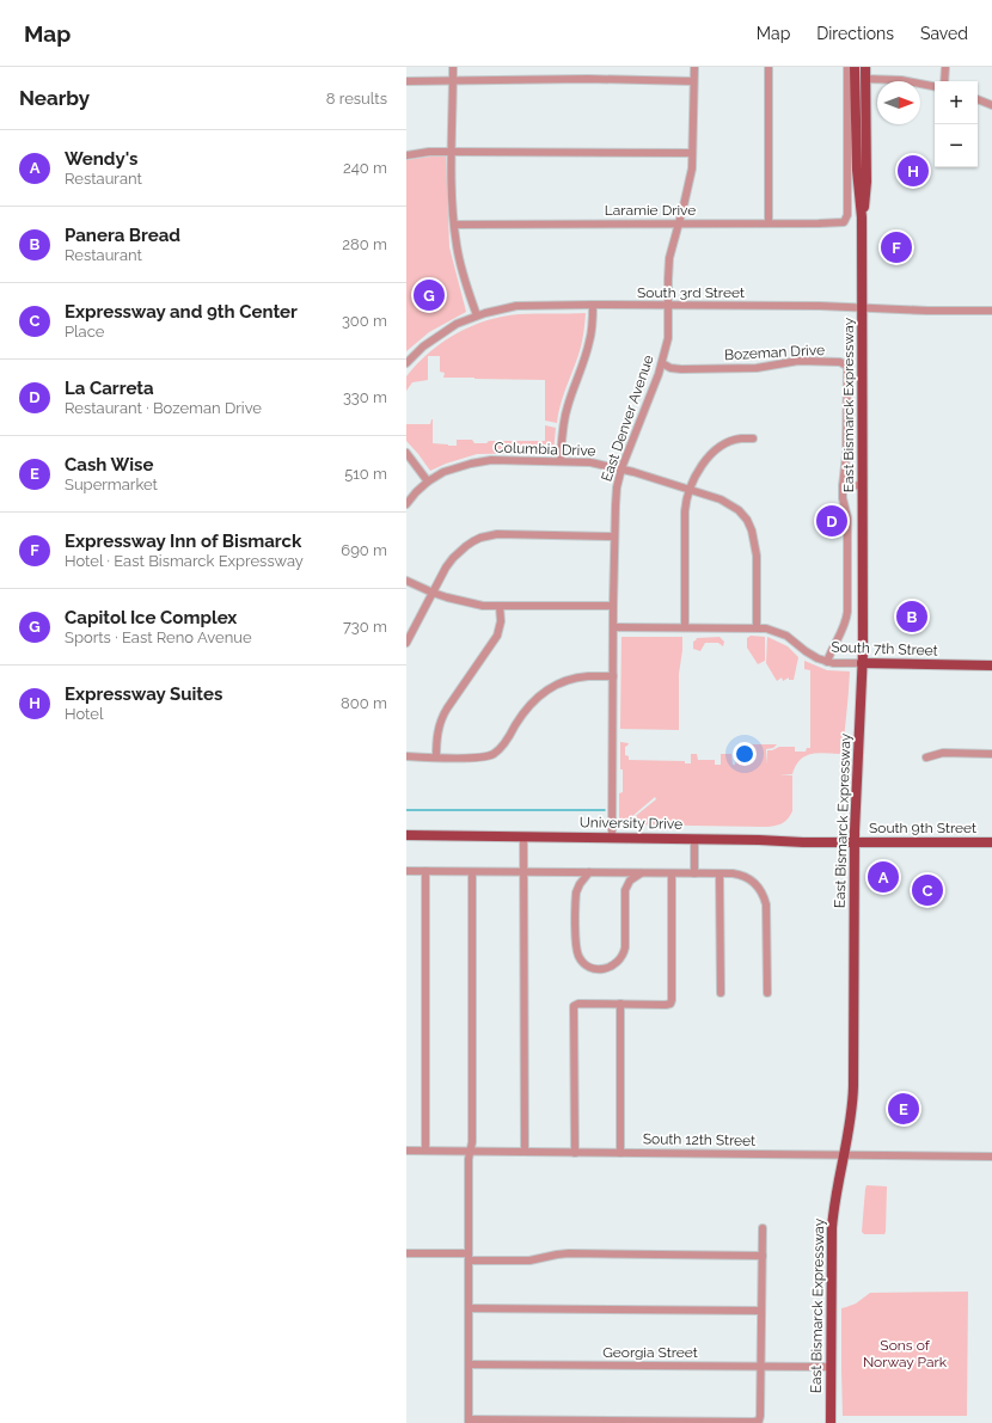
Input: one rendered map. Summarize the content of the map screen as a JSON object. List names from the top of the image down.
{
  "streets": {
    "main road": [
      "East Bismarck Expressway",
      "South 7th Street",
      "University Drive",
      "South 9th Street"
    ],
    "street": [
      "Laramie Drive",
      "South 3rd Street",
      "Bozeman Drive",
      "East Denver Avenue",
      "Columbia Drive",
      "South 12th Street",
      "Georgia Street"
    ]
  },
  "crossings": [
    ["Laramie Drive", "East Denver Avenue"],
    ["South 3rd Street", "East Bismarck Expressway"],
    ["South 3rd Street", "East Denver Avenue"],
    ["Bozeman Drive", "East Denver Avenue"],
    ["Bozeman Drive", "South 7th Street"],
    ["East Bismarck Expressway", "South 7th Street"],
    ["East Bismarck Expressway", "University Drive"],
    ["East Bismarck Expressway", "South 9th Street"],
    ["East Bismarck Expressway", "South 12th Street"],
    ["East Bismarck Expressway", "Georgia Street"],
    ["East Denver Avenue", "Columbia Drive"],
    ["East Denver Avenue", "South 7th Street"],
    ["East Denver Avenue", "University Drive"],
    ["Columbia Drive", "South 7th Street"],
    ["University Drive", "South 9th Street"]
  ],
  "parks": ["Sons of Norway Park"],
  "north": "right",
  "page": {
    "header": "Map",
    "nav": ["Map", "Directions", "Saved"],
    "heading": ["Nearby", "8 results"],
    "map_buttons": ["+", "−"],
    "list": [
      {
        "mark": "A",
        "name": "Wendy's",
        "note": "Restaurant",
        "value": "240 m"
      },
      {
        "mark": "B",
        "name": "Panera Bread",
        "note": "Restaurant",
        "value": "280 m"
      },
      {
        "mark": "C",
        "name": "Expressway and 9th Center",
        "note": "Place",
        "value": "300 m"
      },
      {
        "mark": "D",
        "name": "La Carreta",
        "note": "Restaurant · Bozeman Drive",
        "value": "330 m"
      },
      {
        "mark": "E",
        "name": "Cash Wise",
        "note": "Supermarket",
        "value": "510 m"
      },
      {
        "mark": "F",
        "name": "Expressway Inn of Bismarck",
        "note": "Hotel · East Bismarck Expressway",
        "value": "690 m"
      },
      {
        "mark": "G",
        "name": "Capitol Ice Complex",
        "note": "Sports · East Reno Avenue",
        "value": "730 m"
      },
      {
        "mark": "H",
        "name": "Expressway Suites",
        "note": "Hotel",
        "value": "800 m"
      }
    ],
    "pins": [
      "H",
      "F",
      "G",
      "D",
      "B",
      "A",
      "C",
      "E"
    ]
  }
}
